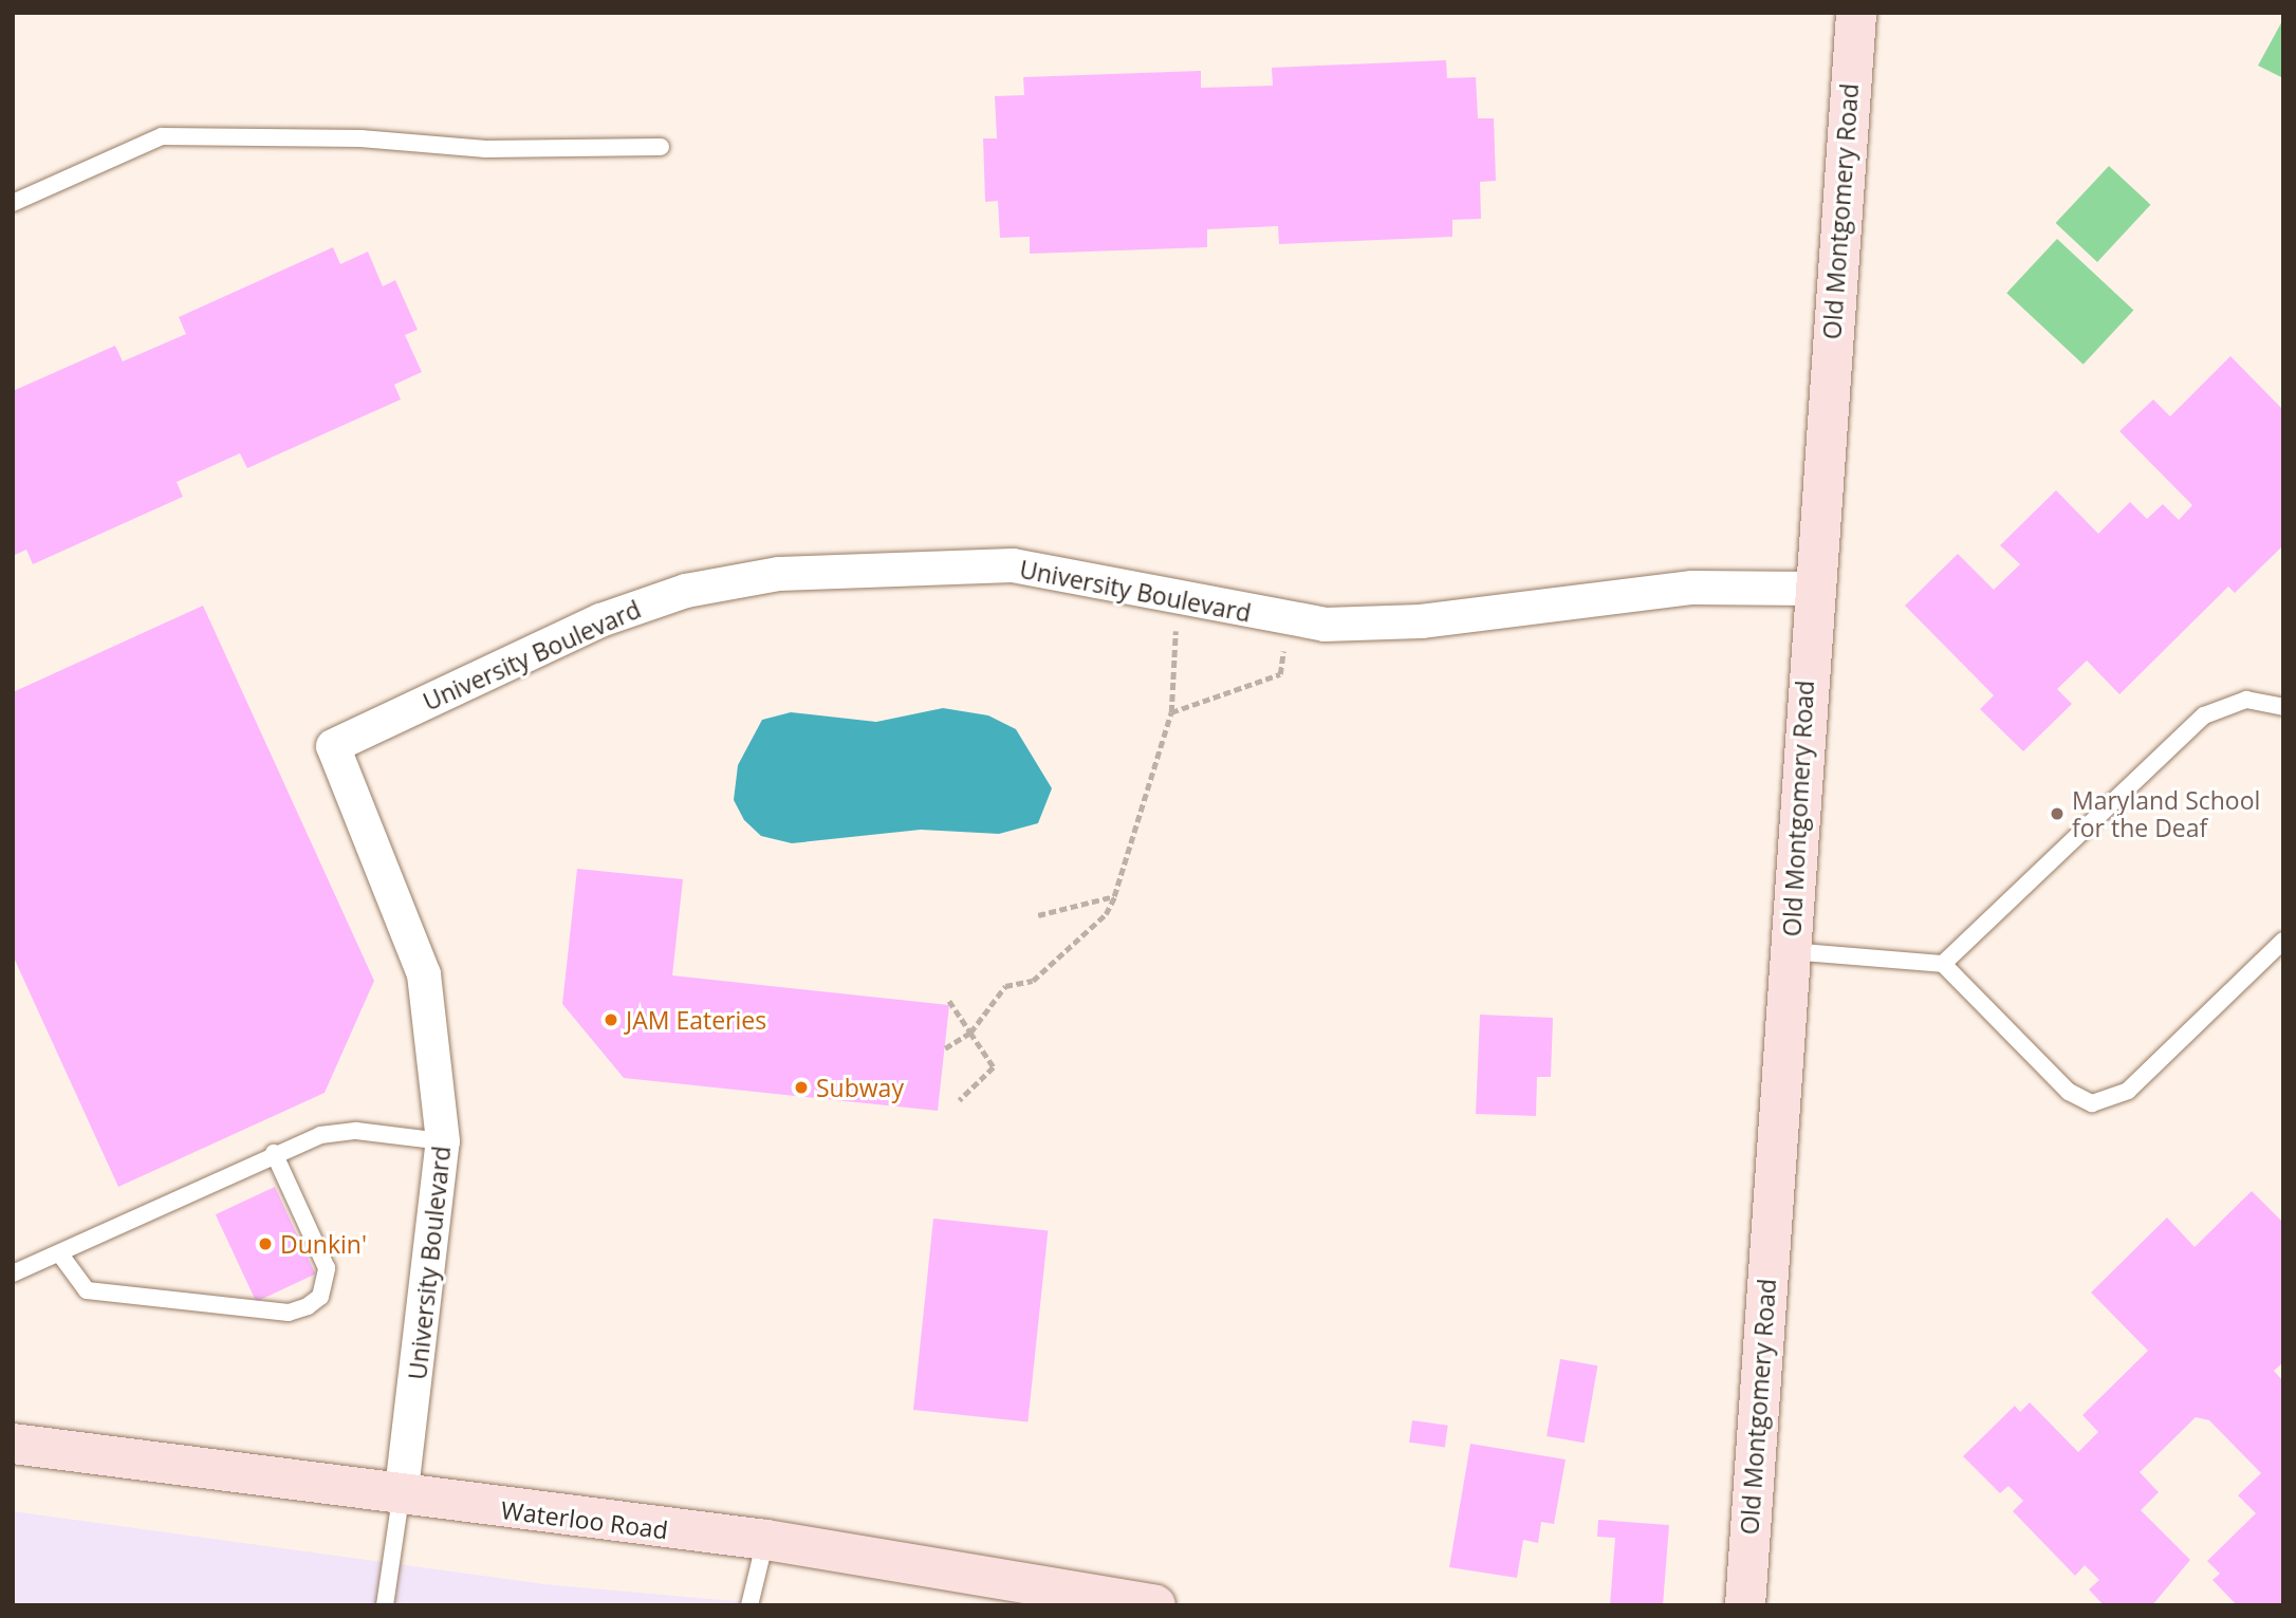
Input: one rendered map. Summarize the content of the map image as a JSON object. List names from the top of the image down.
{
  "streets": {
    "street": ["Old Montgomery Road", "University Boulevard", "Waterloo Road"]
  },
  "crossings": [
    ["Old Montgomery Road", "University Boulevard"],
    ["University Boulevard", "Waterloo Road"]
  ],
  "places": [
    "Maryland School for the Deaf",
    "JAM Eateries",
    "Subway",
    "Dunkin'"
  ]
}
